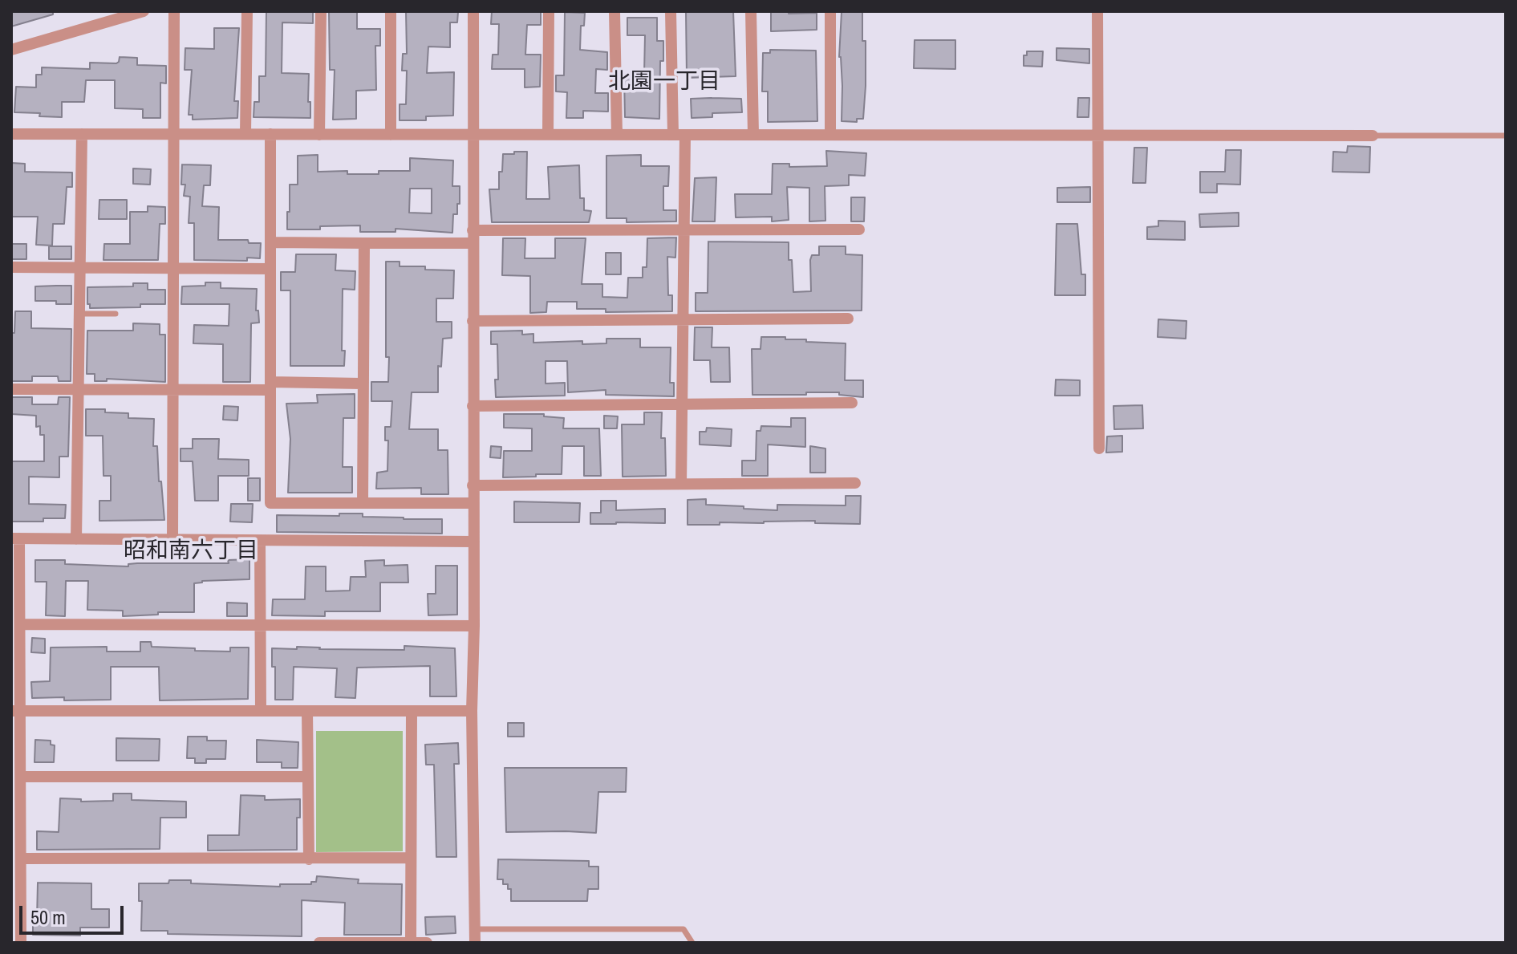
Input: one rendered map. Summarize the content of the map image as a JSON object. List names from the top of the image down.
{
  "districts": ["北園一丁目", "昭和南六丁目"],
  "scale_bar": "50 m"
}
